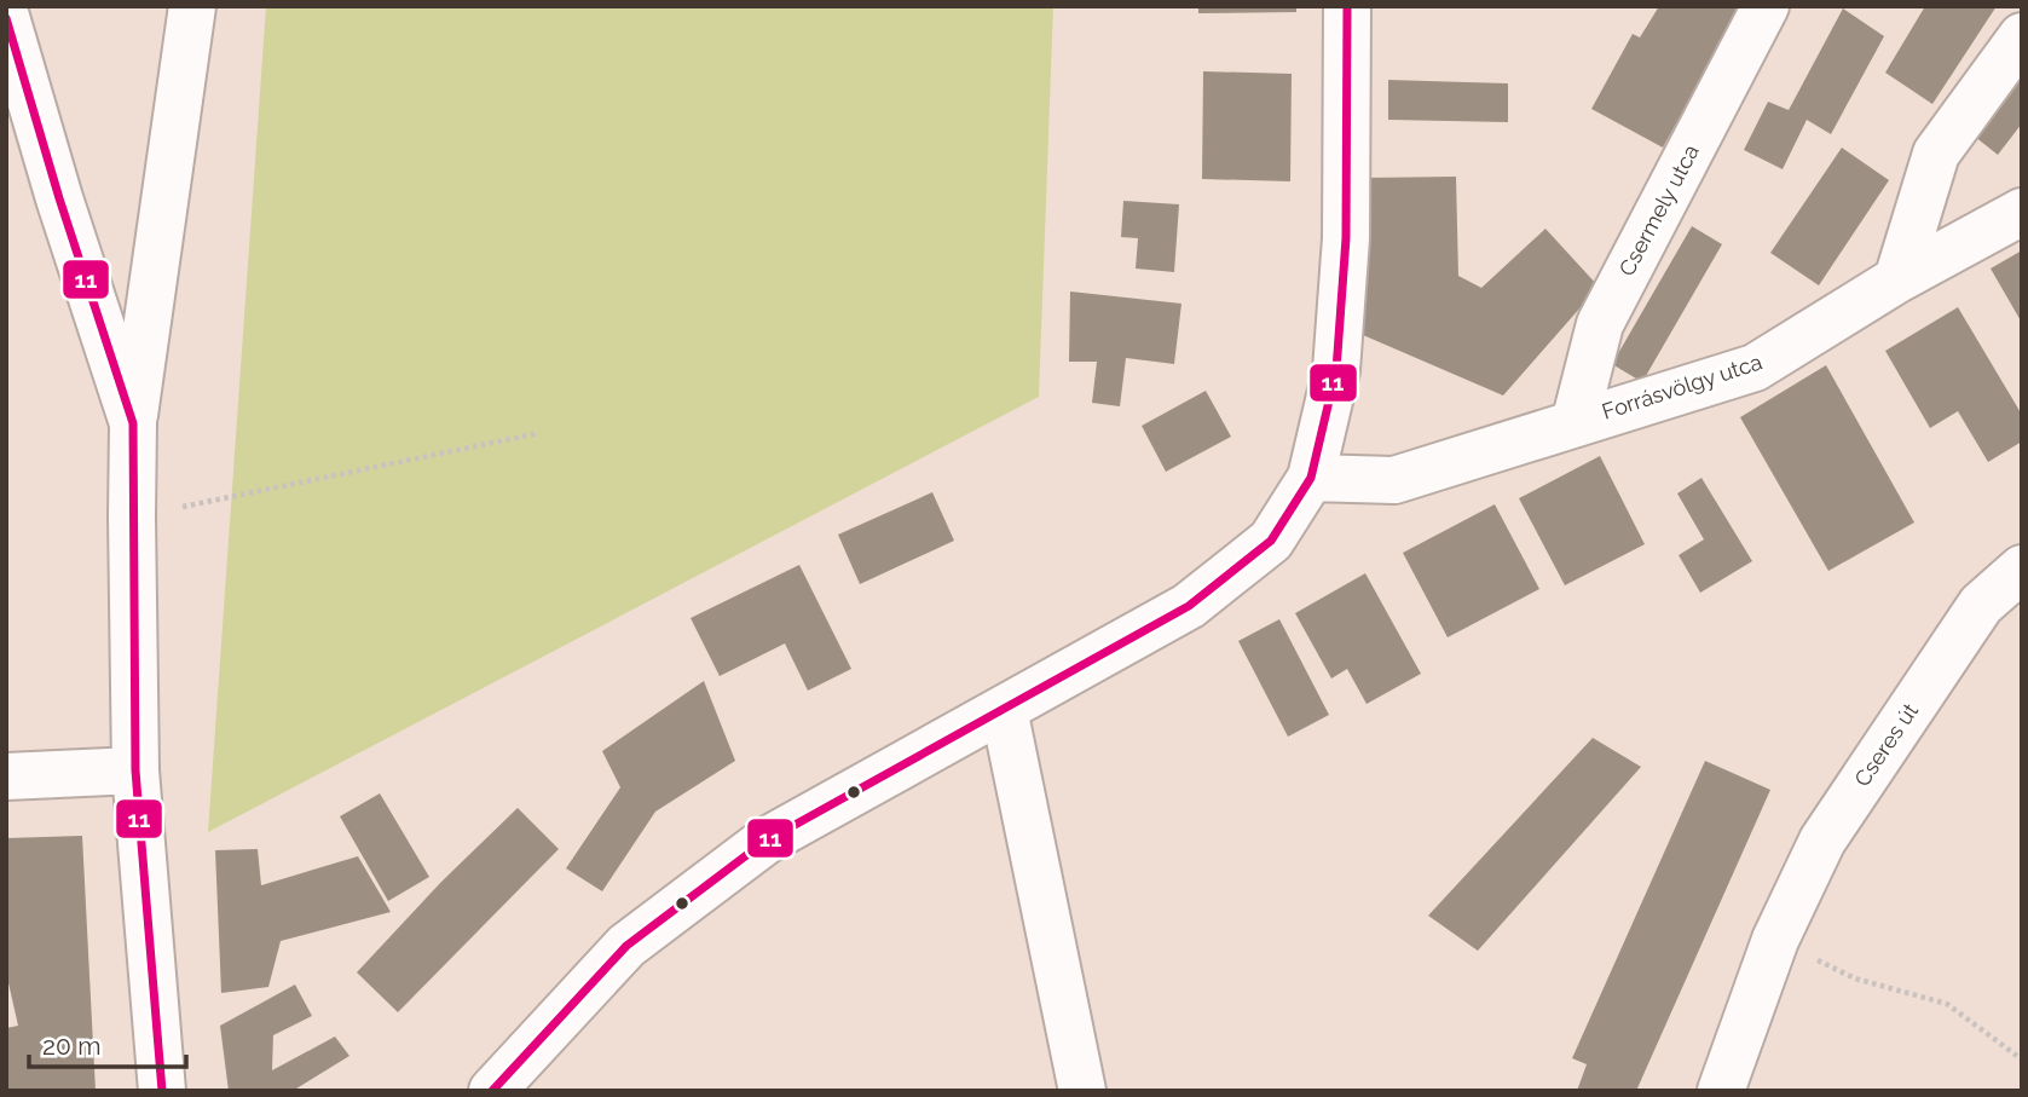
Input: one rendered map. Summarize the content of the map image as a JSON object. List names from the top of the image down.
{
  "streets": {
    "street": ["Csermely utca", "Forrásvölgy utca", "Cseres út"]
  },
  "crossings": [
    ["Csermely utca", "Forrásvölgy utca"]
  ],
  "lines": ["transit line 11"],
  "scale_bar": "20 m"
}
